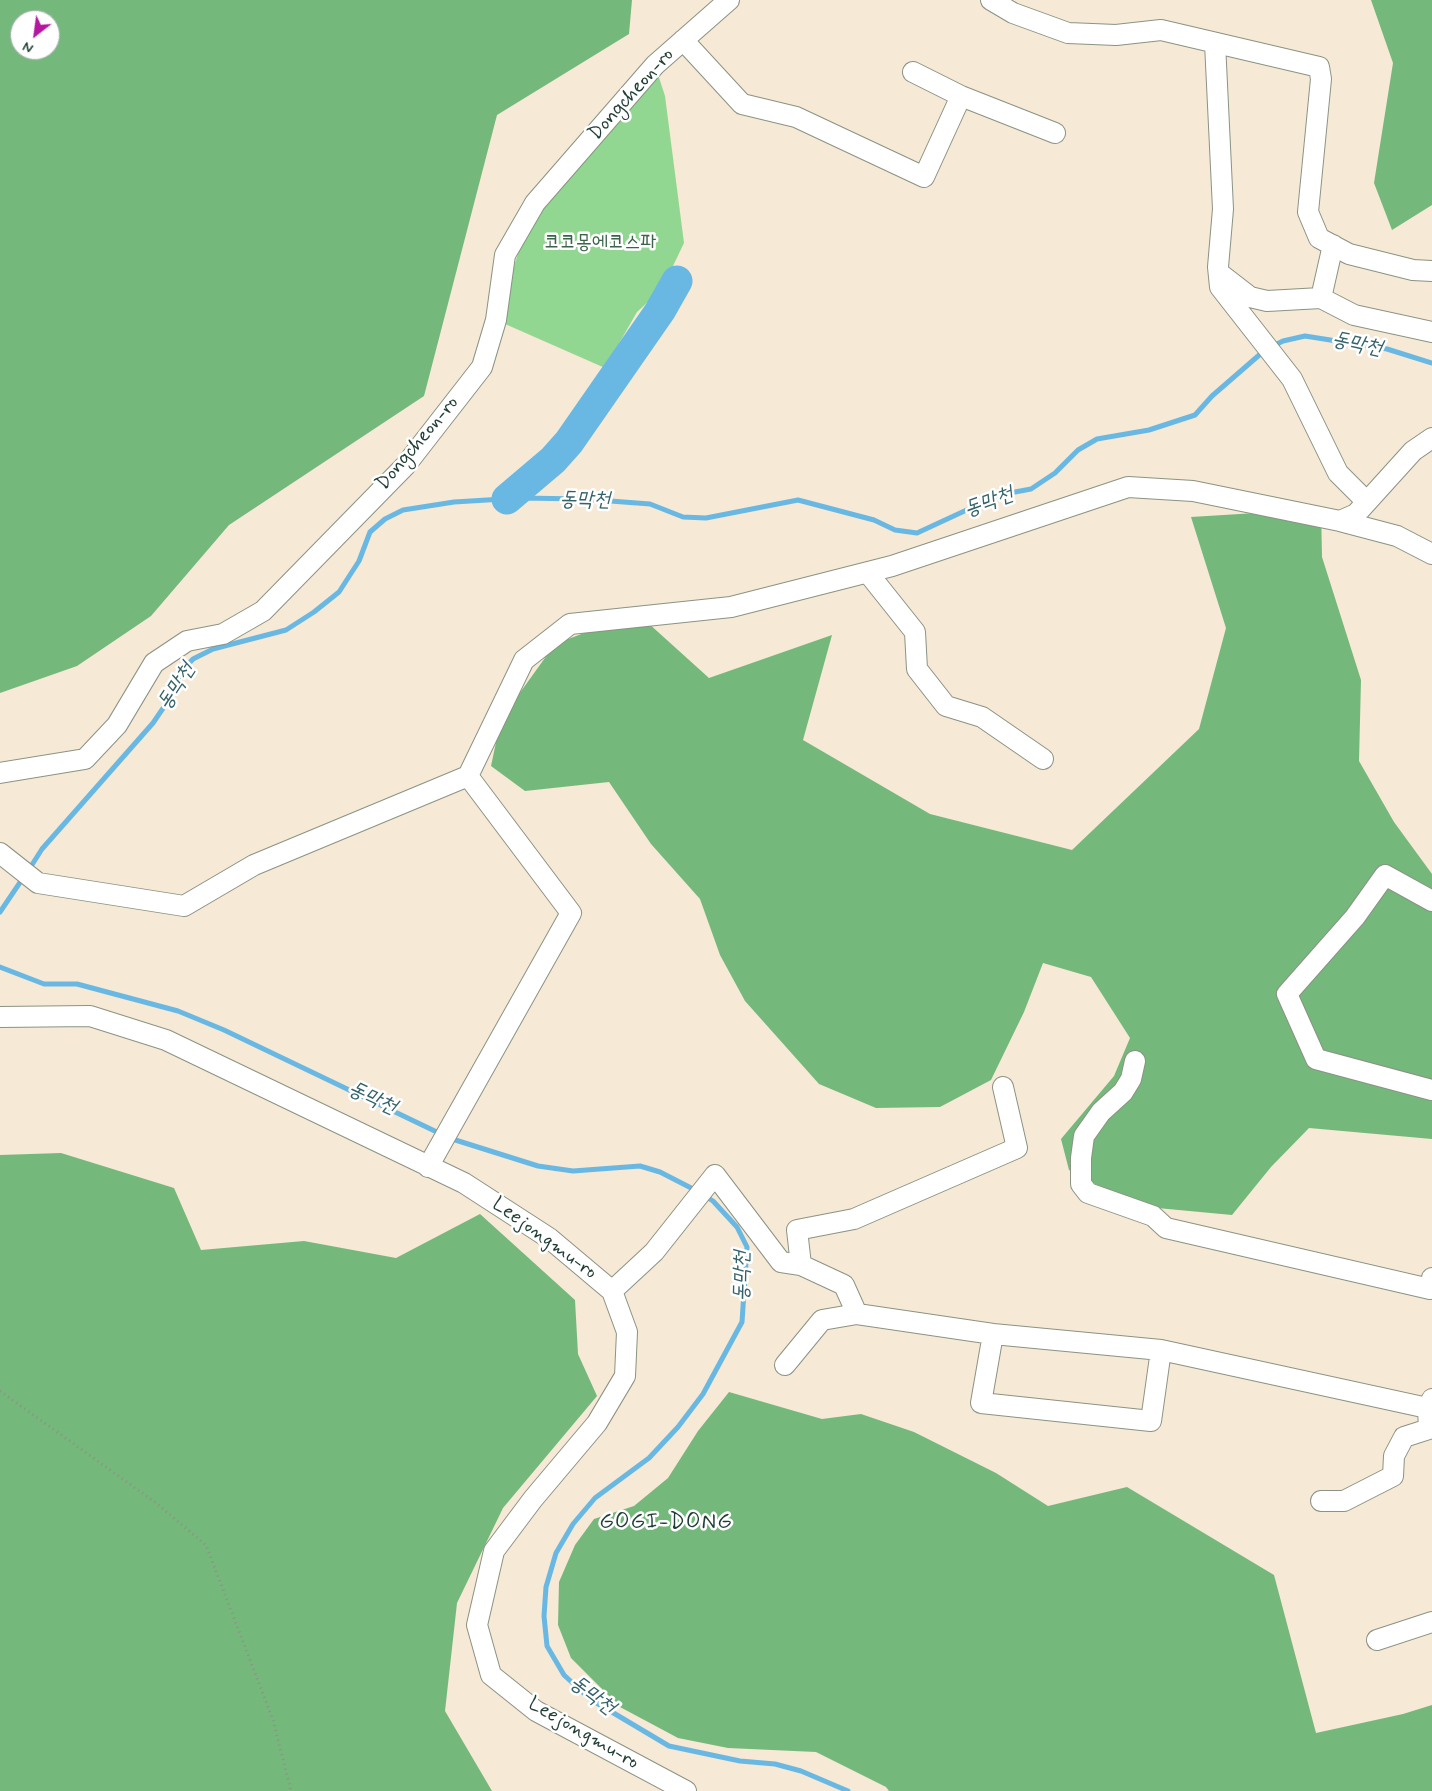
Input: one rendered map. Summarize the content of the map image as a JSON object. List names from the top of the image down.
{
  "streets": {
    "street": ["Dongcheon-ro", "Leejongmu-ro"]
  },
  "districts": ["GOGI-DONG"],
  "water": ["동막천"],
  "parks": ["코코몽에코스파"],
  "north": "bottom left"
}
